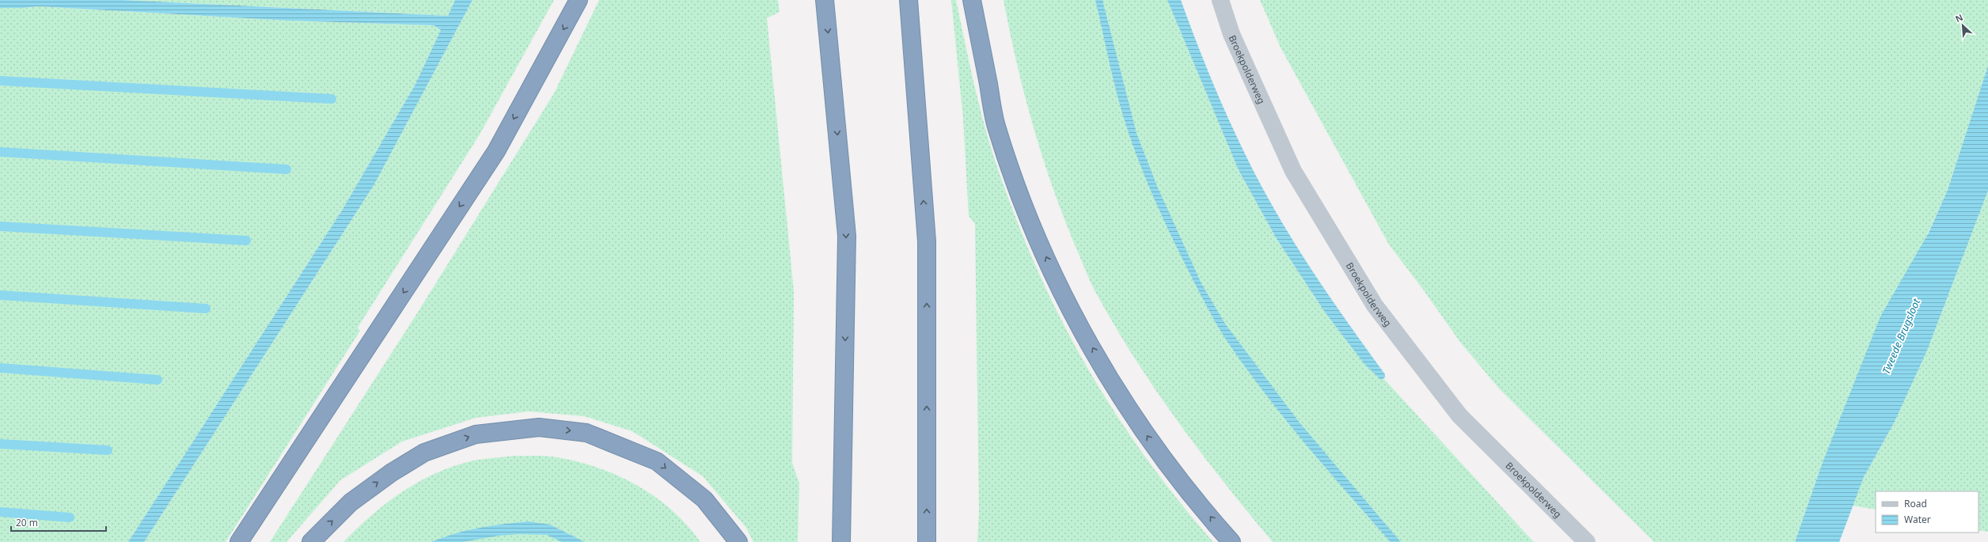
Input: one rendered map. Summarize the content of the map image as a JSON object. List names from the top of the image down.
{
  "streets": {
    "street": ["Broekpolderweg"]
  },
  "water": ["Tweede Brugsloot"],
  "legend": ["Road", "Water"],
  "scale_bar": "20 m",
  "north": "top left"
}
